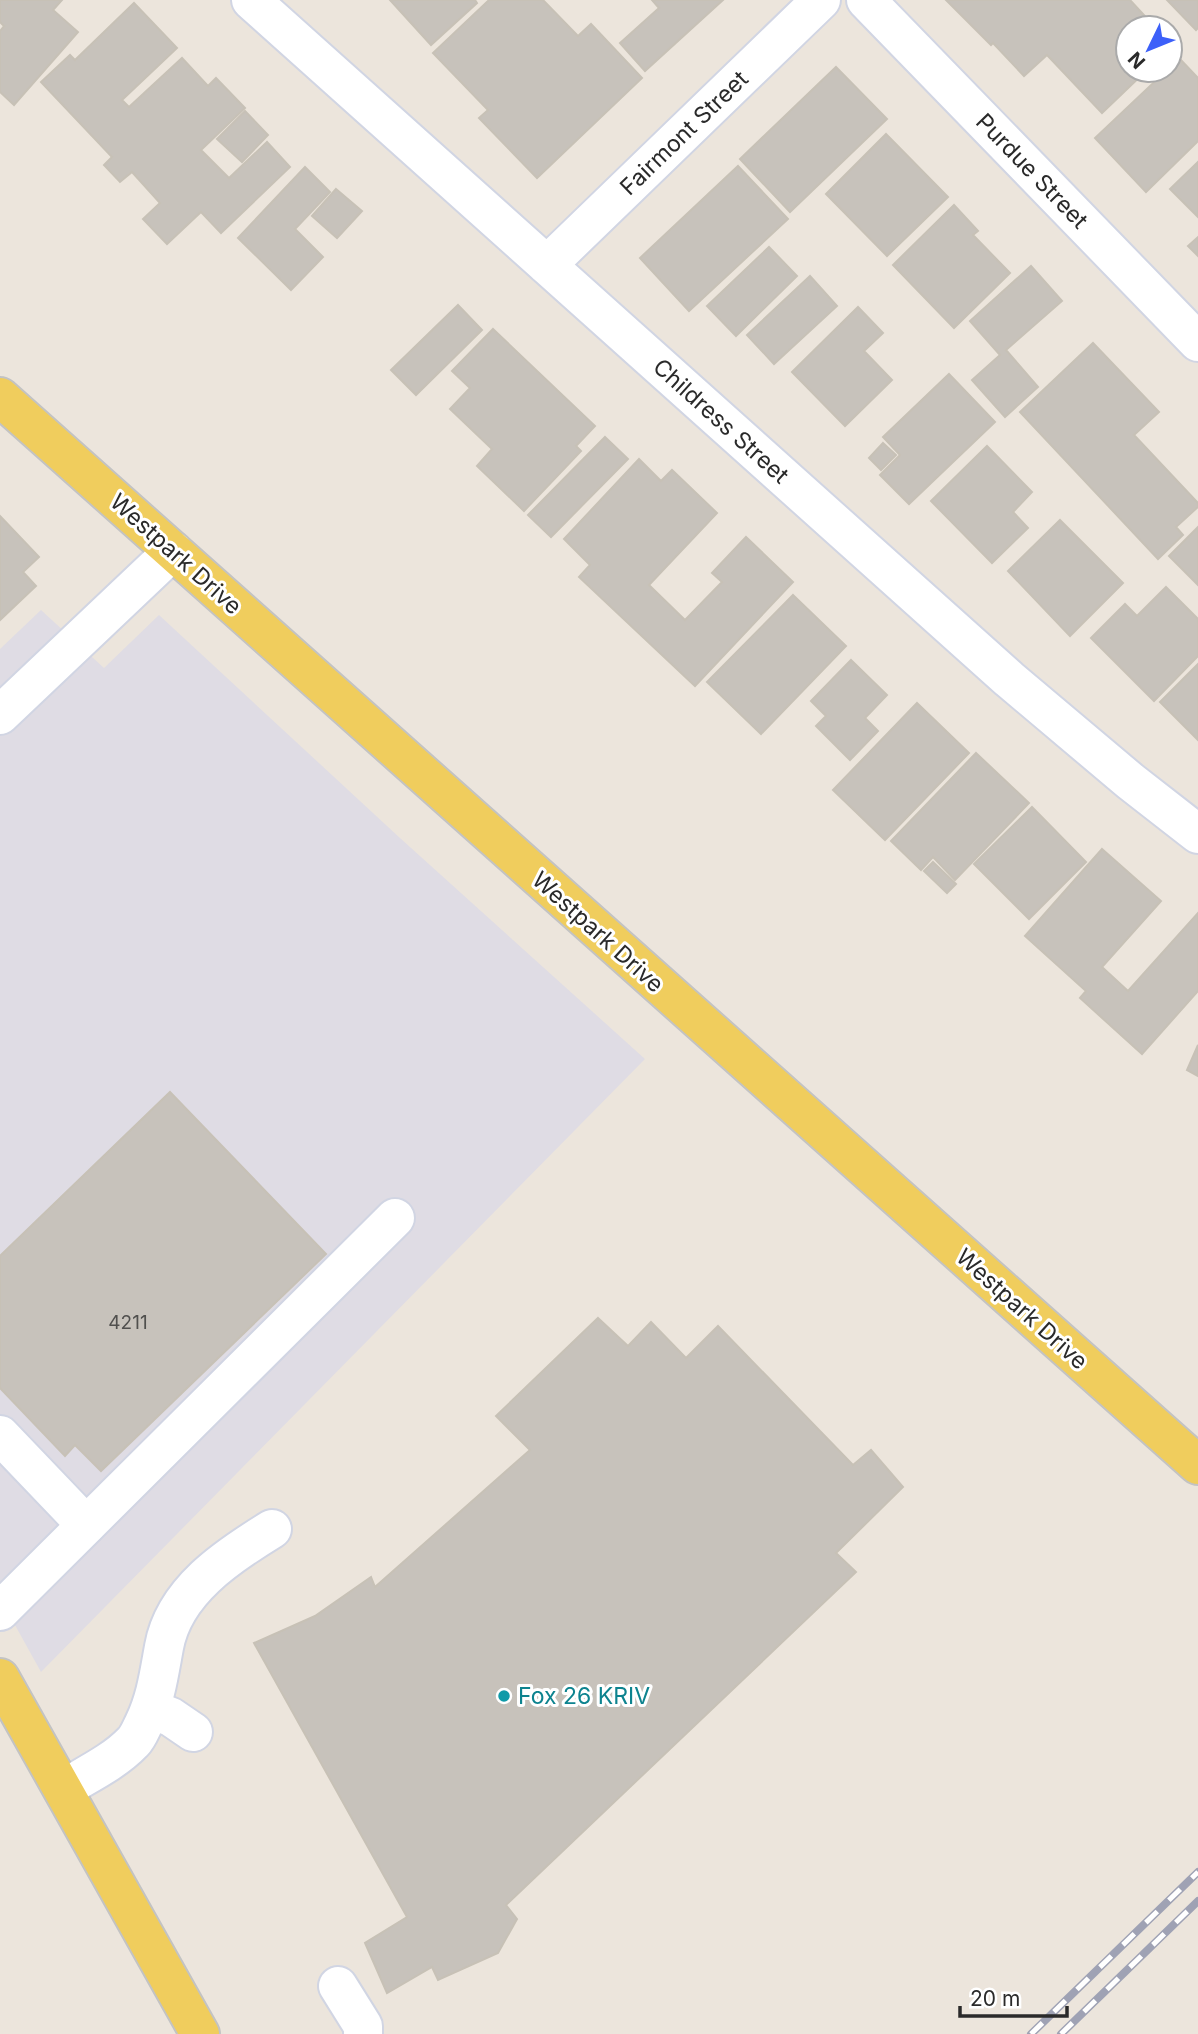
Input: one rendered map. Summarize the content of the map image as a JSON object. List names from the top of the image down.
{
  "streets": {
    "main road": ["Westpark Drive"],
    "street": ["Fairmont Street", "Purdue Street", "Childress Street"]
  },
  "crossings": [
    ["Fairmont Street", "Childress Street"]
  ],
  "places": ["Fox 26 KRIV"],
  "house_numbers": ["4211"],
  "scale_bar": "20 m",
  "north": "bottom left"
}
